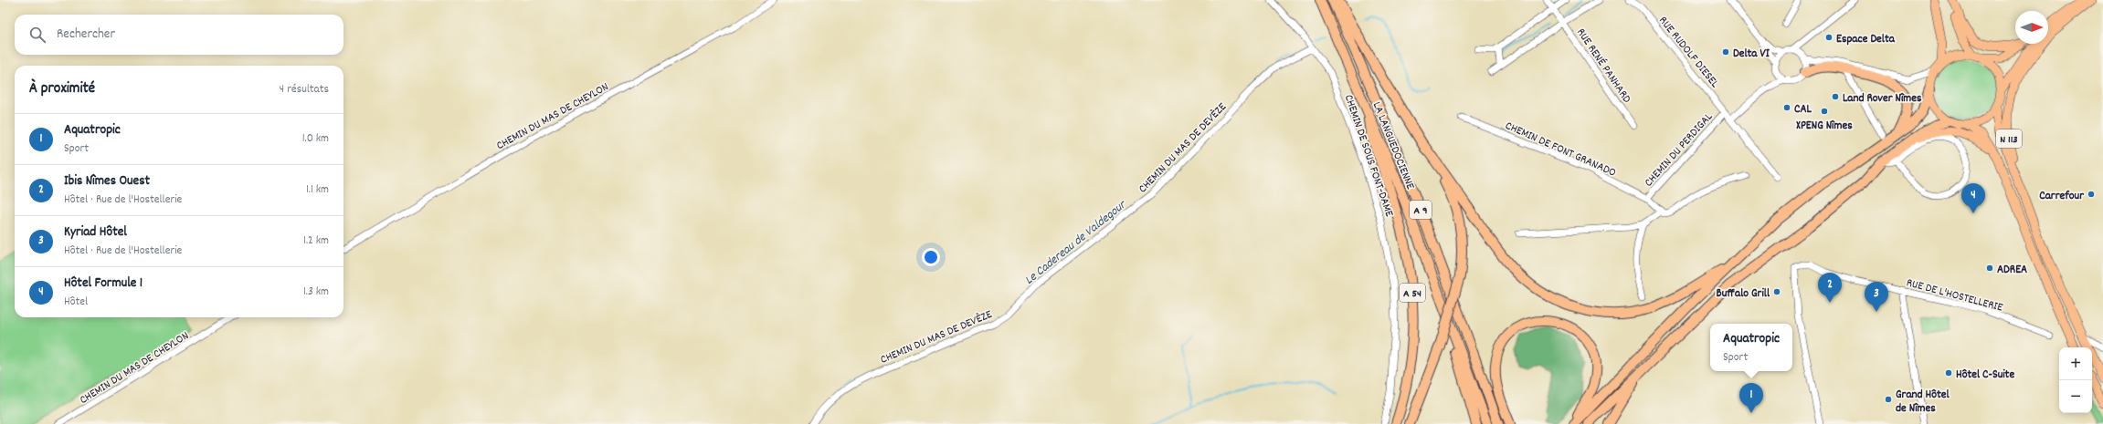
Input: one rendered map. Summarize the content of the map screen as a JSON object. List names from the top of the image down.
{
  "streets": {
    "highway": ["LA LANGUEDOCIENNE", "A 9", "A 54"],
    "main road": ["N 113"],
    "street": [
      "RUE RUDOLF DIESEL",
      "RUE RENÉ PANHARD",
      "CHEMIN DU MAS DE CHEYLON",
      "CHEMIN DU MAS DE DEVÈZE",
      "CHEMIN DE FONT GRANADO",
      "CHEMIN DU PERDIGAL",
      "CHEMIN DE SOUS FONT-DAME",
      "RUE DE L'HOSTELLERIE"
    ]
  },
  "crossings": [
    ["RUE RUDOLF DIESEL", "CHEMIN DU PERDIGAL"],
    ["LA LANGUEDOCIENNE", "A 54"],
    ["CHEMIN DU MAS DE DEVÈZE", "CHEMIN DE SOUS FONT-DAME"],
    ["CHEMIN DE FONT GRANADO", "CHEMIN DU PERDIGAL"]
  ],
  "water": ["Le Cadereau de Valdegour"],
  "places": [
    "Espace Delta",
    "Delta VI",
    "Land Rover Nîmes",
    "CAL",
    "XPENG Nîmes",
    "Carrefour",
    "ADREA",
    "Buffalo Grill",
    "Hôtel C-Suite",
    "Grand Hôtel de Nîmes"
  ],
  "north": "right",
  "page": {
    "search": "Rechercher",
    "heading": ["À proximité", "4 résultats"],
    "list": [
      {
        "mark": "1",
        "name": "Aquatropic",
        "note": "Sport",
        "value": "1.0 km"
      },
      {
        "mark": "2",
        "name": "Ibis Nîmes Ouest",
        "note": "Hôtel · Rue de l'Hostellerie",
        "value": "1.1 km"
      },
      {
        "mark": "3",
        "name": "Kyriad Hôtel",
        "note": "Hôtel · Rue de l'Hostellerie",
        "value": "1.2 km"
      },
      {
        "mark": "4",
        "name": "Hôtel Formule 1",
        "note": "Hôtel",
        "value": "1.3 km"
      }
    ],
    "pins": [
      "4",
      "2",
      "3",
      "1"
    ],
    "popup": ["Aquatropic", "Sport"],
    "map_buttons": ["+", "−"]
  }
}
